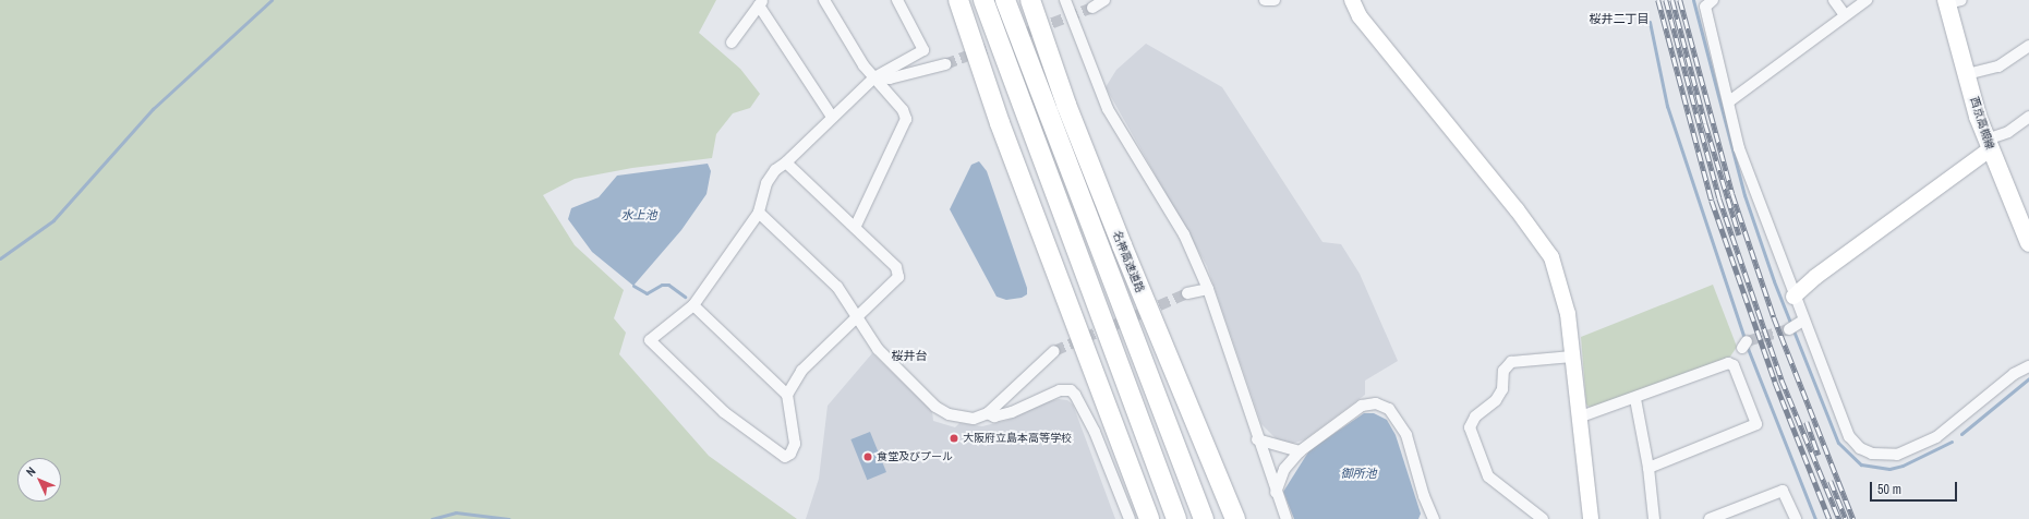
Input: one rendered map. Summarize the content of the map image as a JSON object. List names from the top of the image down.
{
  "streets": {
    "highway": ["名神高速道路"],
    "main road": ["西京高槻線"]
  },
  "districts": ["桜井二丁目", "桜井台"],
  "water": ["水上池", "御所池"],
  "places": ["大阪府立島本高等学校", "食堂及びプール"],
  "scale_bar": "50 m",
  "north": "top left"
}
